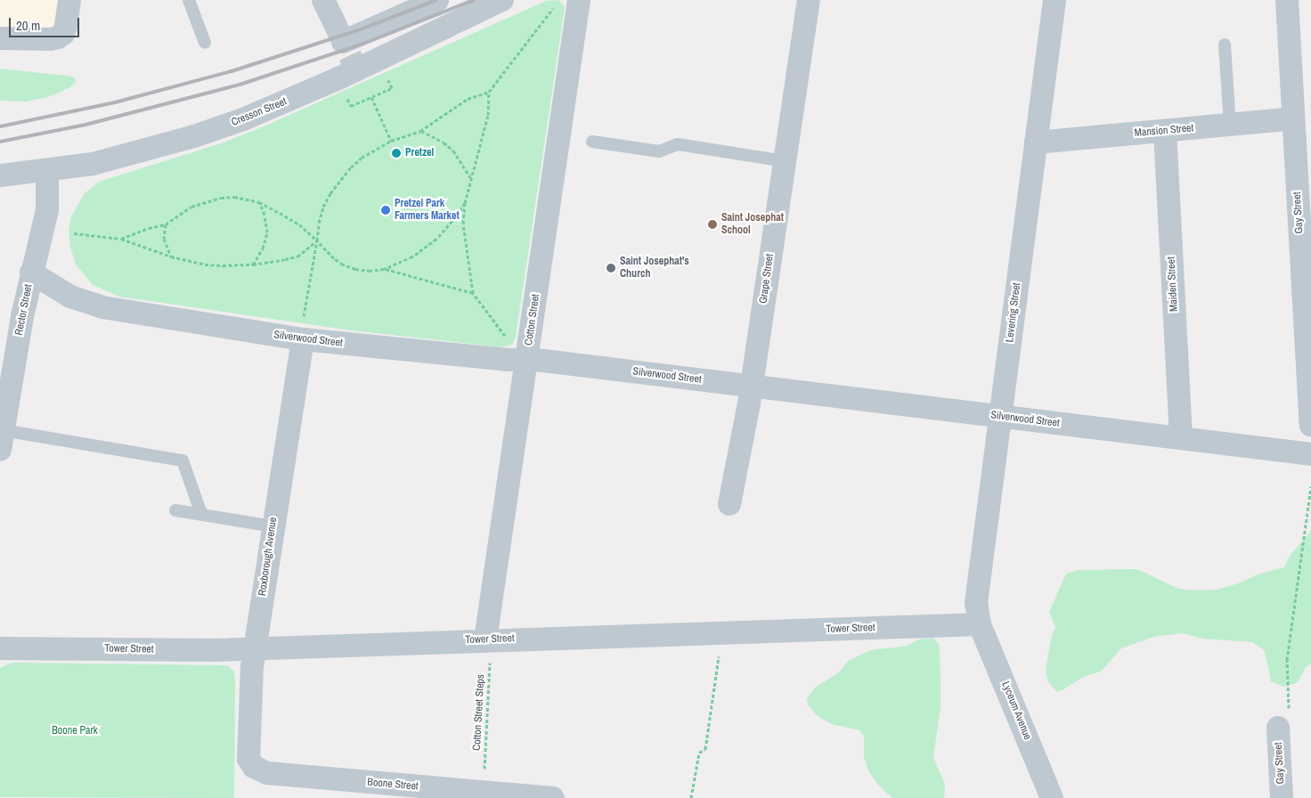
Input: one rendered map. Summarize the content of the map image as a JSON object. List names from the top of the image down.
{
  "streets": {
    "street": [
      "Cresson Street",
      "Mansion Street",
      "Gay Street",
      "Grape Street",
      "Maiden Street",
      "Rector Street",
      "Levering Street",
      "Cotton Street",
      "Silverwood Street",
      "Roxborough Avenue",
      "Tower Street",
      "Lyceum Avenue",
      "Boone Street"
    ],
    "path": ["Cotton Street Steps"]
  },
  "crossings": [
    ["Cresson Street", "Rector Street"],
    ["Mansion Street", "Gay Street"],
    ["Mansion Street", "Maiden Street"],
    ["Mansion Street", "Levering Street"],
    ["Grape Street", "Silverwood Street"],
    ["Maiden Street", "Silverwood Street"],
    ["Rector Street", "Silverwood Street"],
    ["Levering Street", "Silverwood Street"],
    ["Levering Street", "Tower Street"],
    ["Levering Street", "Lyceum Avenue"],
    ["Cotton Street", "Silverwood Street"],
    ["Cotton Street", "Tower Street"],
    ["Cotton Street", "Cotton Street Steps"],
    ["Silverwood Street", "Roxborough Avenue"],
    ["Roxborough Avenue", "Tower Street"],
    ["Roxborough Avenue", "Boone Street"],
    ["Tower Street", "Lyceum Avenue"],
    ["Tower Street", "Cotton Street Steps"]
  ],
  "parks": ["Boone Park"],
  "places": [
    "Pretzel",
    "Pretzel Park Farmers Market",
    "Saint Josephat School",
    "Saint Josephat's Church"
  ],
  "scale_bar": "20 m"
}
